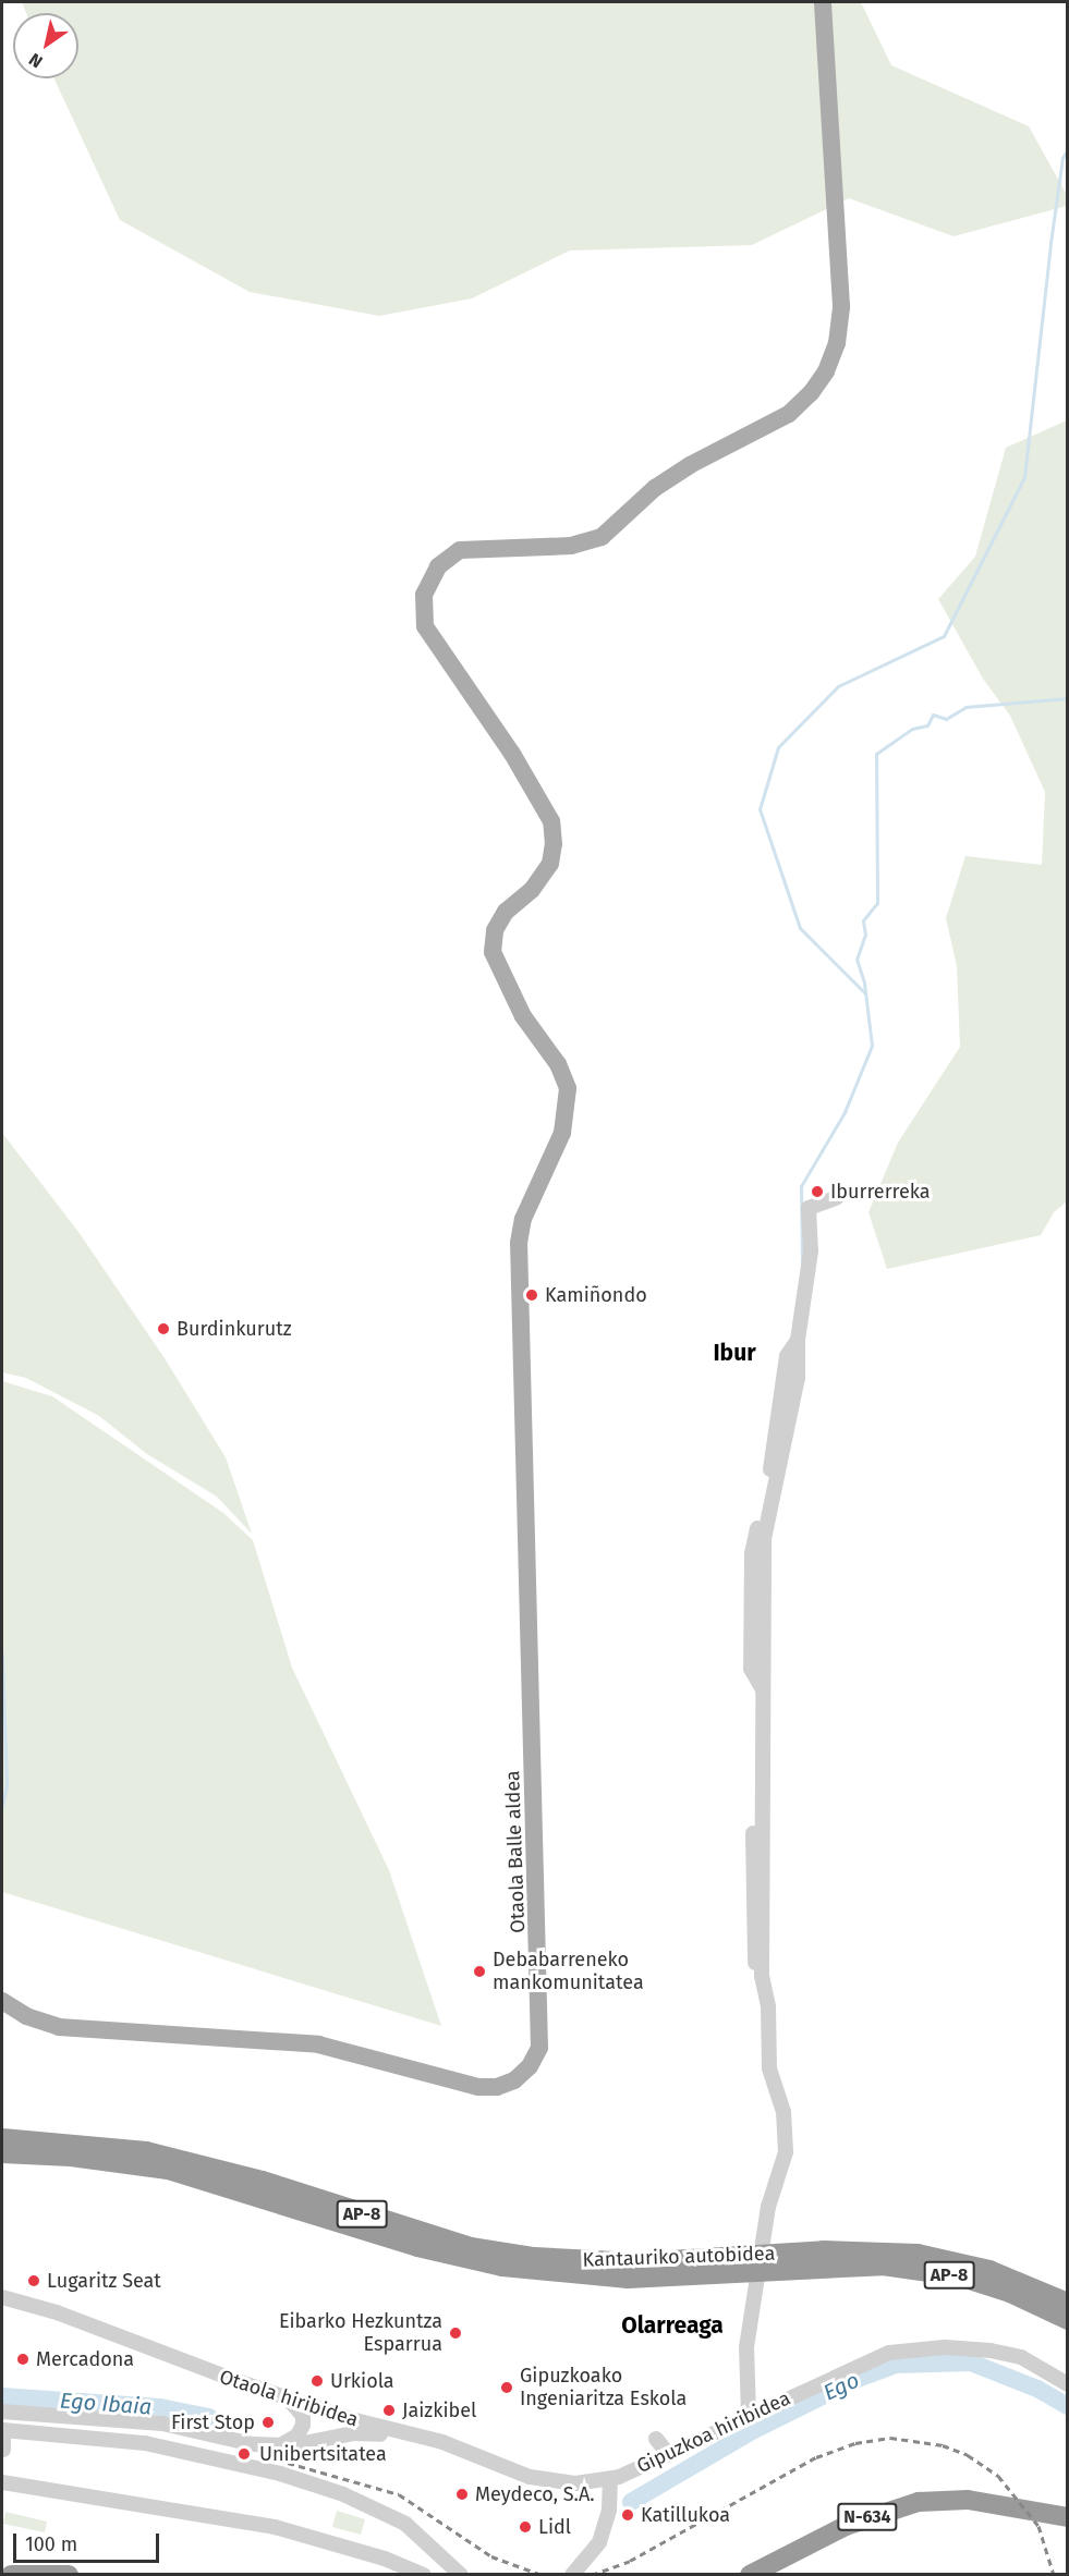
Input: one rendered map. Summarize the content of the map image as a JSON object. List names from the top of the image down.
{
  "streets": {
    "highway": ["AP-8", "Kantauriko autobidea", "N-634"],
    "main road": ["Otaola Balle aldea"],
    "street": ["Otaola hiribidea", "Gipuzkoa hiribidea"]
  },
  "crossings": [
    ["AP-8", "Kantauriko autobidea"],
    ["Otaola hiribidea", "Gipuzkoa hiribidea"]
  ],
  "districts": ["Ibur", "Olarreaga"],
  "water": ["Ego", "Ego Ibaia"],
  "places": [
    "Iburrerreka",
    "Kamiñondo",
    "Burdinkurutz",
    "Debabarreneko mankomunitatea",
    "Lugaritz Seat",
    "Eibarko Hezkuntza Esparrua",
    "Mercadona",
    "Urkiola",
    "Gipuzkoako Ingeniaritza Eskola",
    "Jaizkibel",
    "First Stop",
    "Unibertsitatea",
    "Meydeco, S.A.",
    "Katillukoa",
    "Lidl"
  ],
  "scale_bar": "100 m",
  "north": "bottom left"
}
